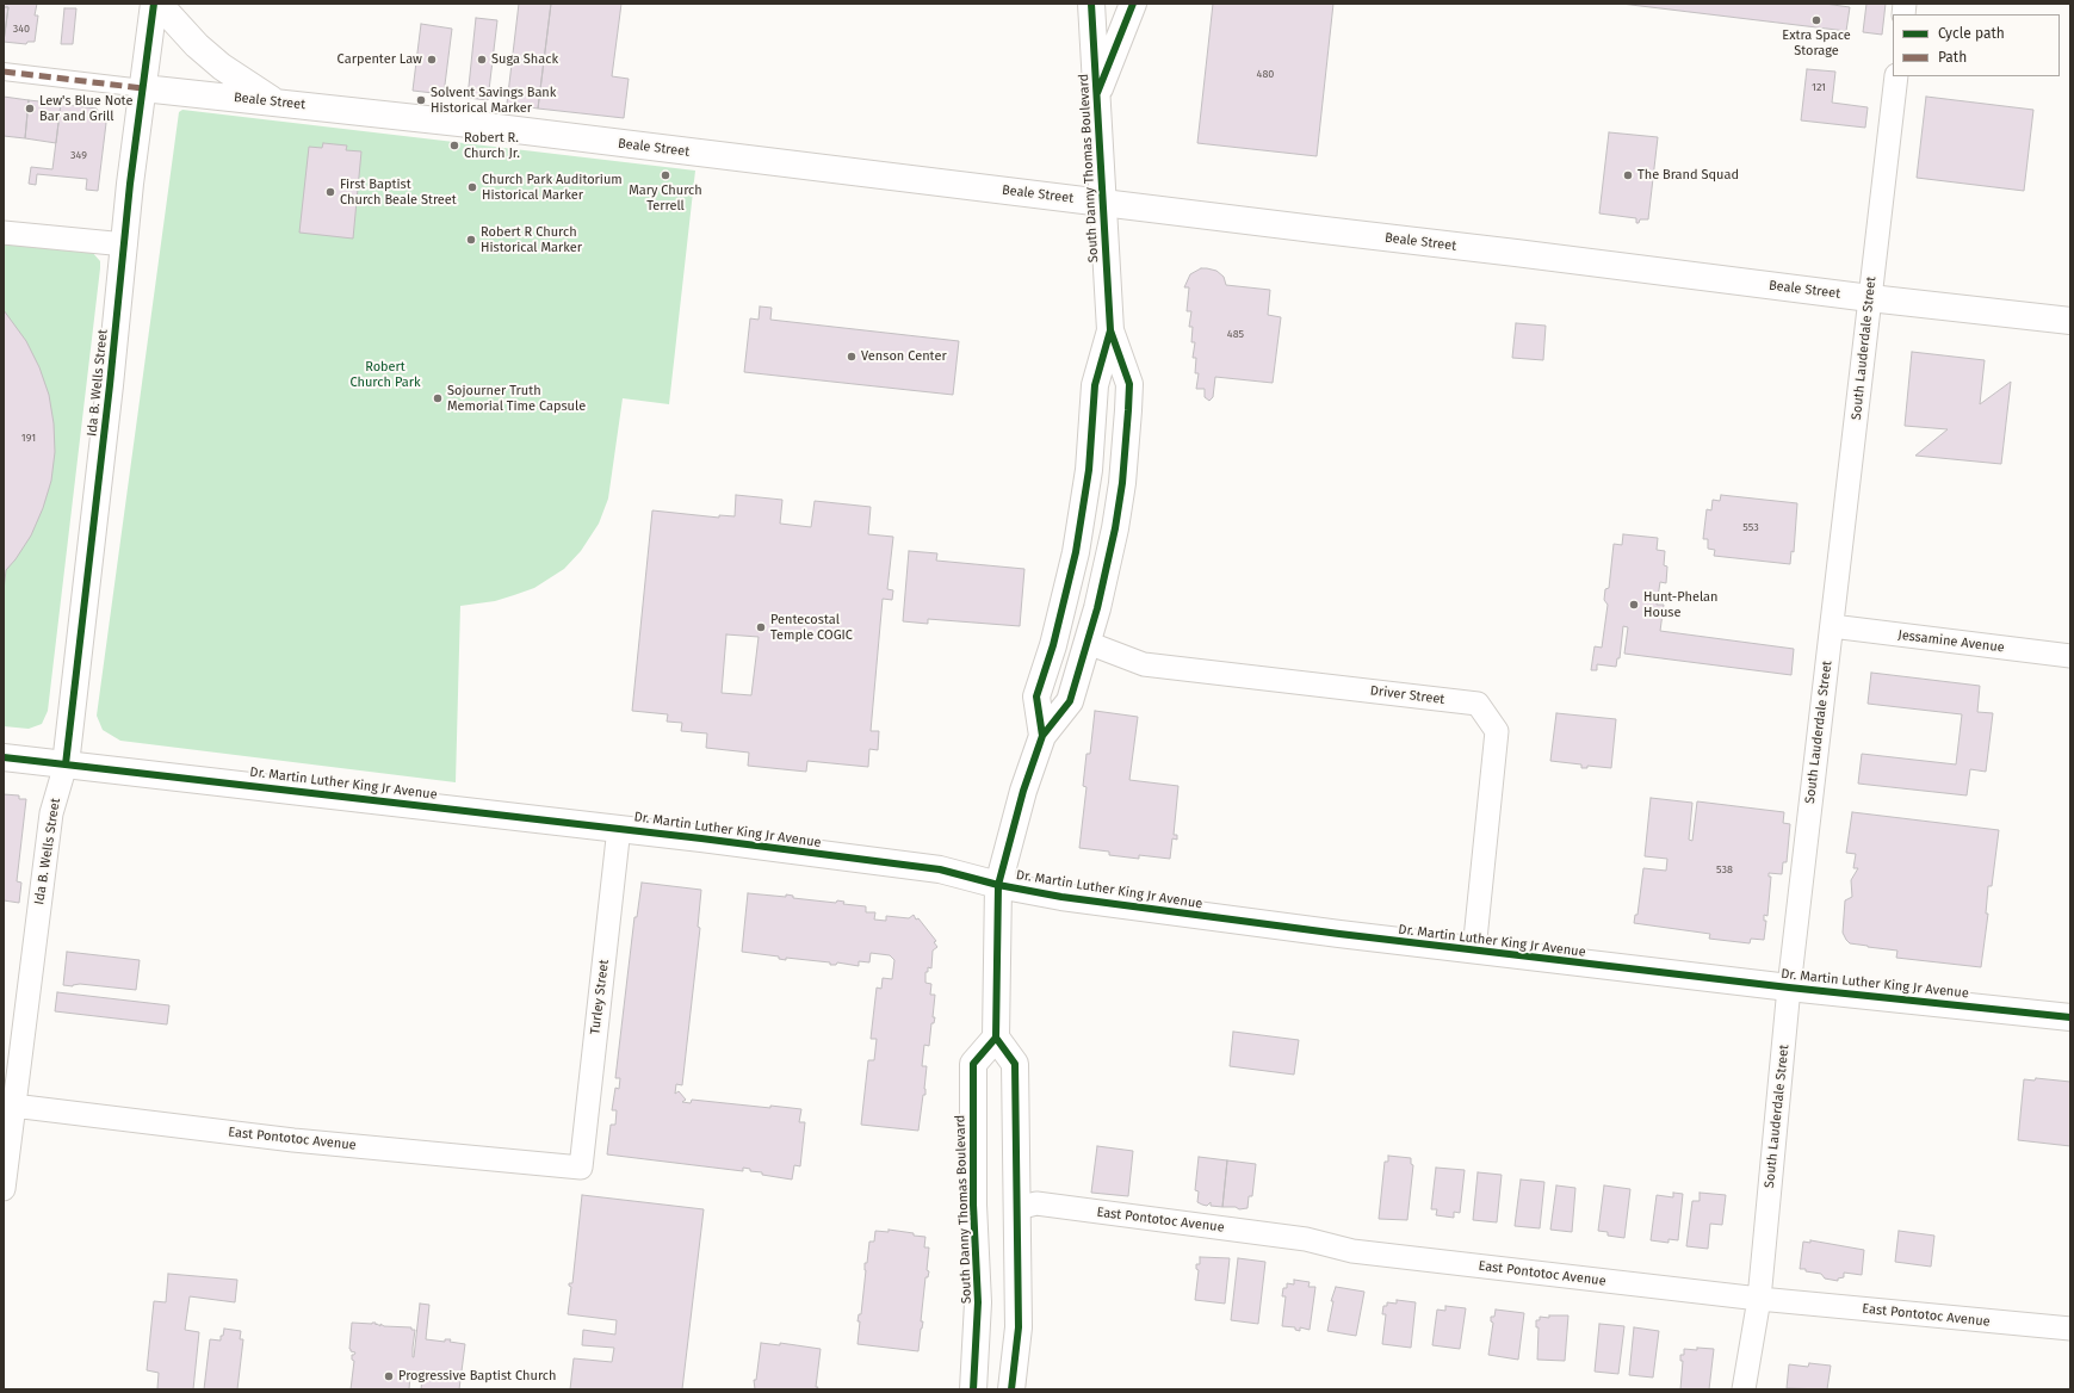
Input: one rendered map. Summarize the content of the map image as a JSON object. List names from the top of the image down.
{
  "streets": {
    "main road": [
      "Beale Street",
      "South Danny Thomas Boulevard",
      "Ida B. Wells Street",
      "Dr. Martin Luther King Jr Avenue"
    ],
    "street": [
      "South Lauderdale Street",
      "Jessamine Avenue",
      "Driver Street",
      "Turley Street",
      "East Pontotoc Avenue"
    ]
  },
  "crossings": [
    ["Beale Street", "South Danny Thomas Boulevard"],
    ["Beale Street", "South Lauderdale Street"],
    ["Beale Street", "Ida B. Wells Street"],
    ["South Danny Thomas Boulevard", "Driver Street"],
    ["South Danny Thomas Boulevard", "Dr. Martin Luther King Jr Avenue"],
    ["South Lauderdale Street", "Jessamine Avenue"],
    ["South Lauderdale Street", "Dr. Martin Luther King Jr Avenue"],
    ["South Lauderdale Street", "East Pontotoc Avenue"],
    ["Ida B. Wells Street", "Dr. Martin Luther King Jr Avenue"],
    ["Ida B. Wells Street", "East Pontotoc Avenue"],
    ["Driver Street", "Dr. Martin Luther King Jr Avenue"],
    ["Dr. Martin Luther King Jr Avenue", "Turley Street"],
    ["Turley Street", "East Pontotoc Avenue"]
  ],
  "parks": ["Robert Church Park"],
  "places": [
    "Extra Space Storage",
    "Carpenter Law",
    "Suga Shack",
    "Solvent Savings Bank Historical Marker",
    "Lew's Blue Note Bar and Grill",
    "Robert R. Church Jr.",
    "Mary Church Terrell",
    "The Brand Squad",
    "Church Park Auditorium Historical Marker",
    "First Baptist Church Beale Street",
    "Robert R Church Historical Marker",
    "Venson Center",
    "Sojourner Truth Memorial Time Capsule",
    "Hunt-Phelan House",
    "Pentecostal Temple COGIC",
    "Progressive Baptist Church"
  ],
  "house_numbers": [
    "340",
    "480",
    "121",
    "349",
    "485",
    "191",
    "553",
    "538"
  ],
  "legend": ["Cycle path", "Path"]
}
